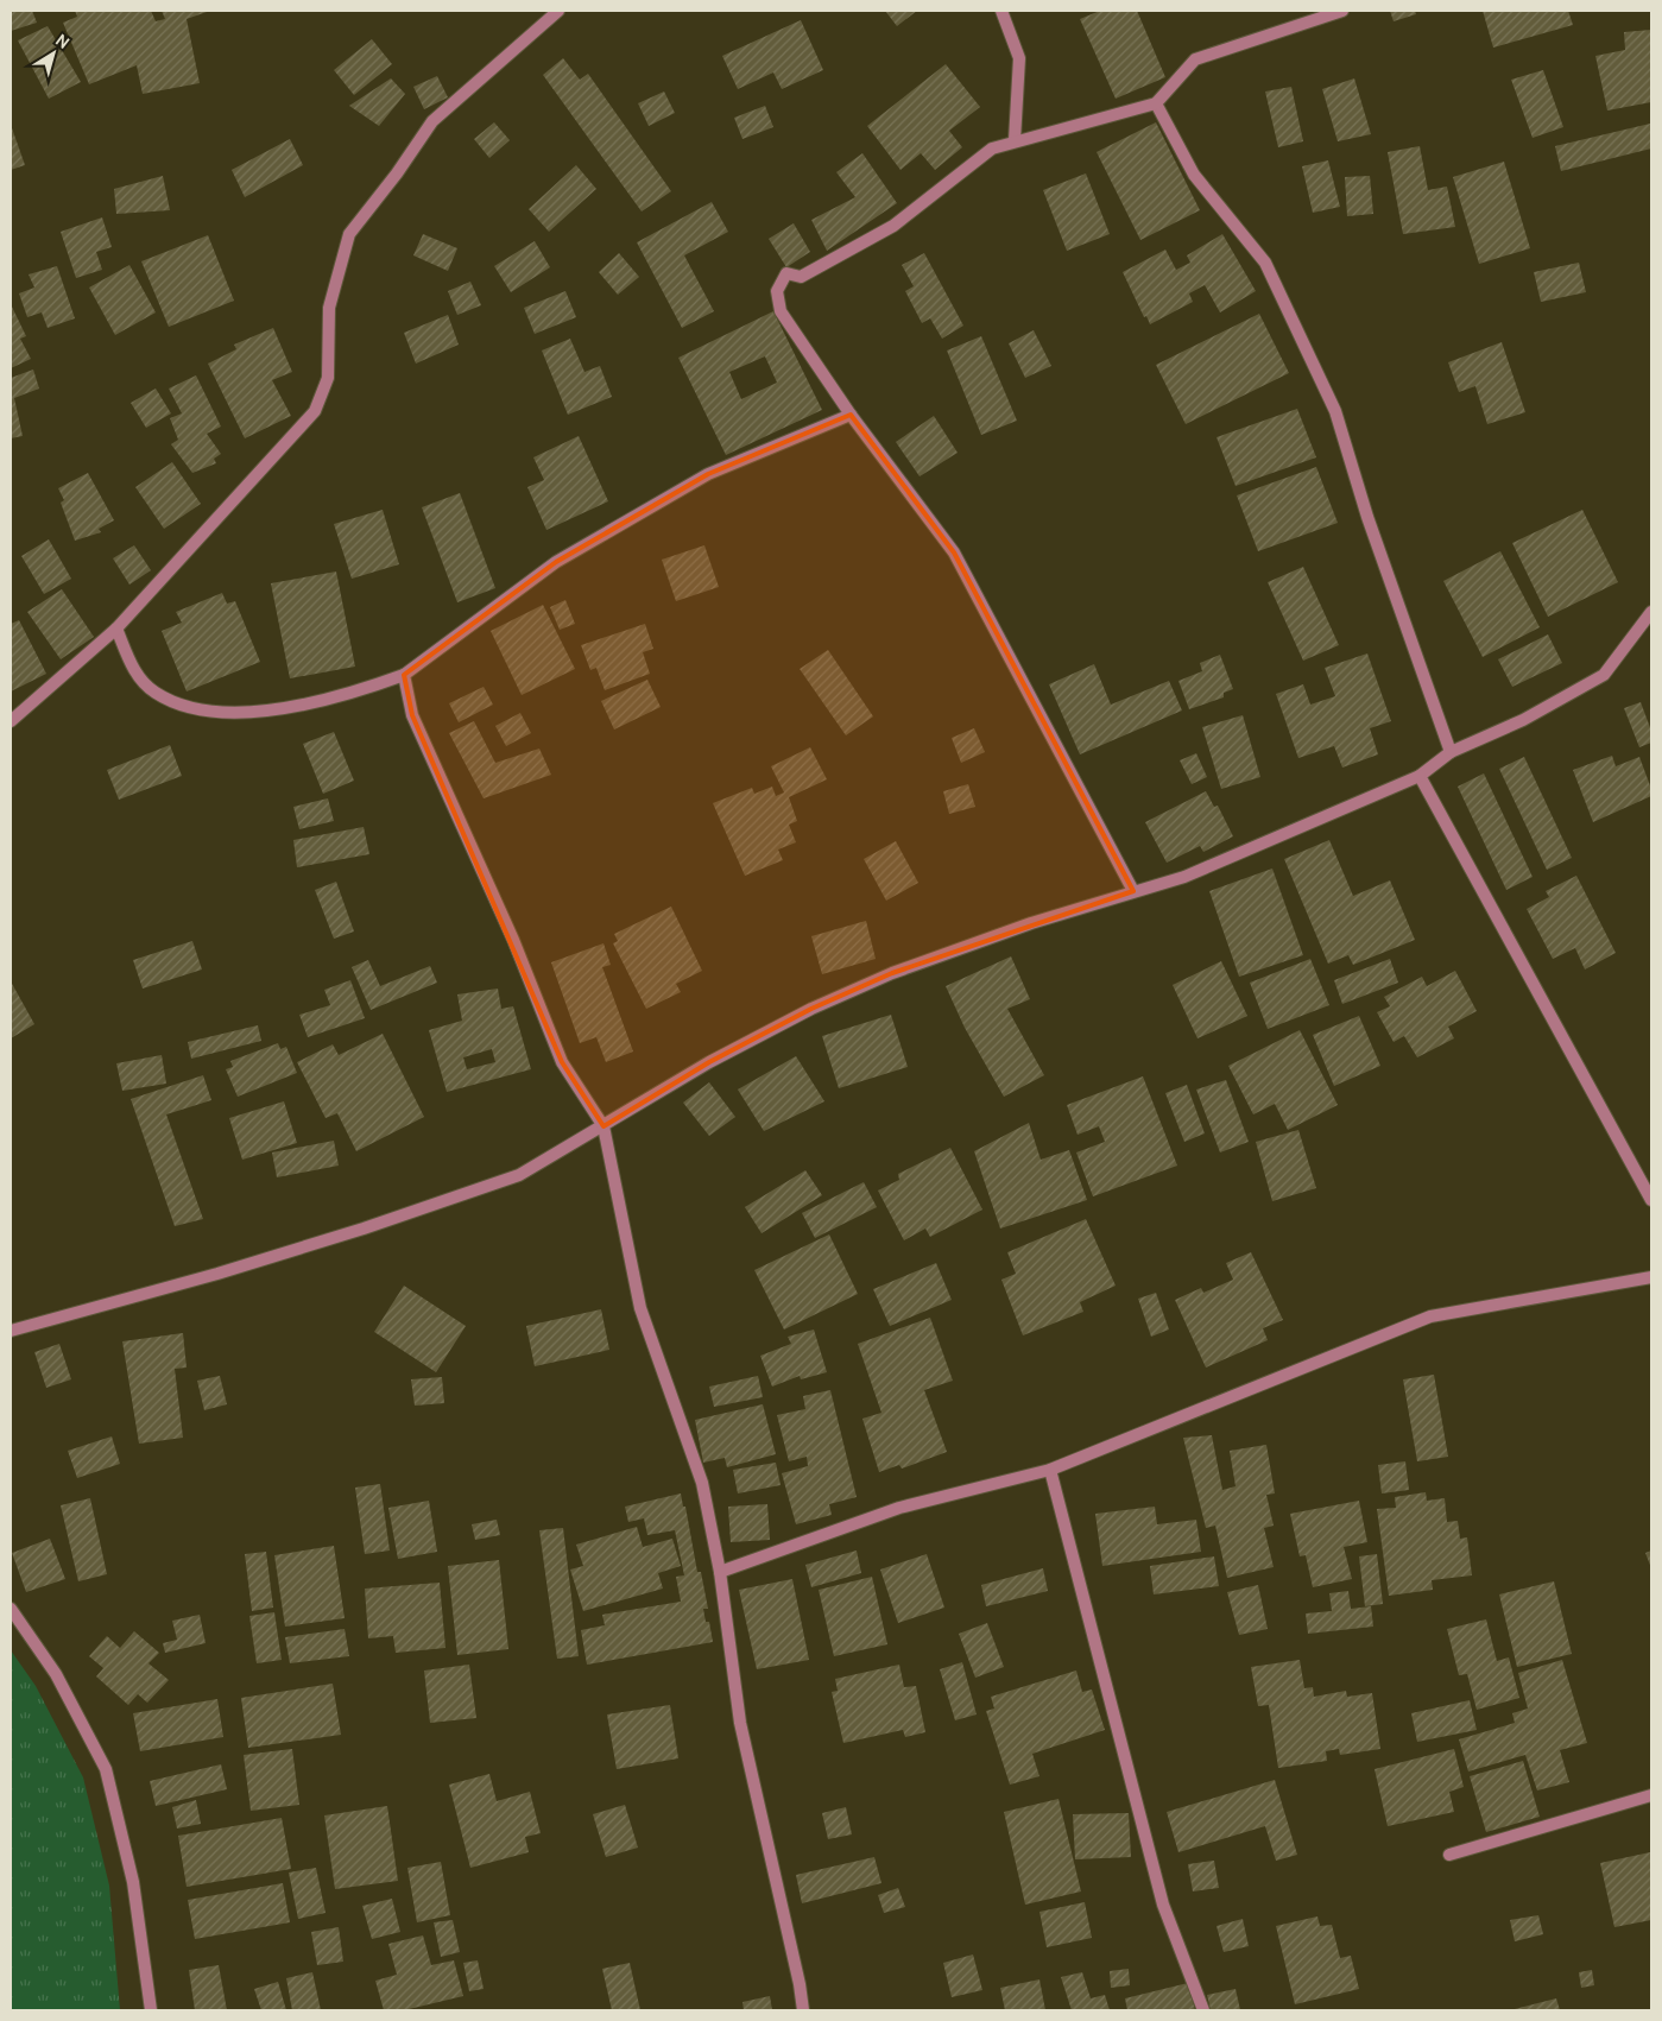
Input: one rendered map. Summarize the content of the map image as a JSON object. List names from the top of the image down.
{
  "north": "top right"
}
